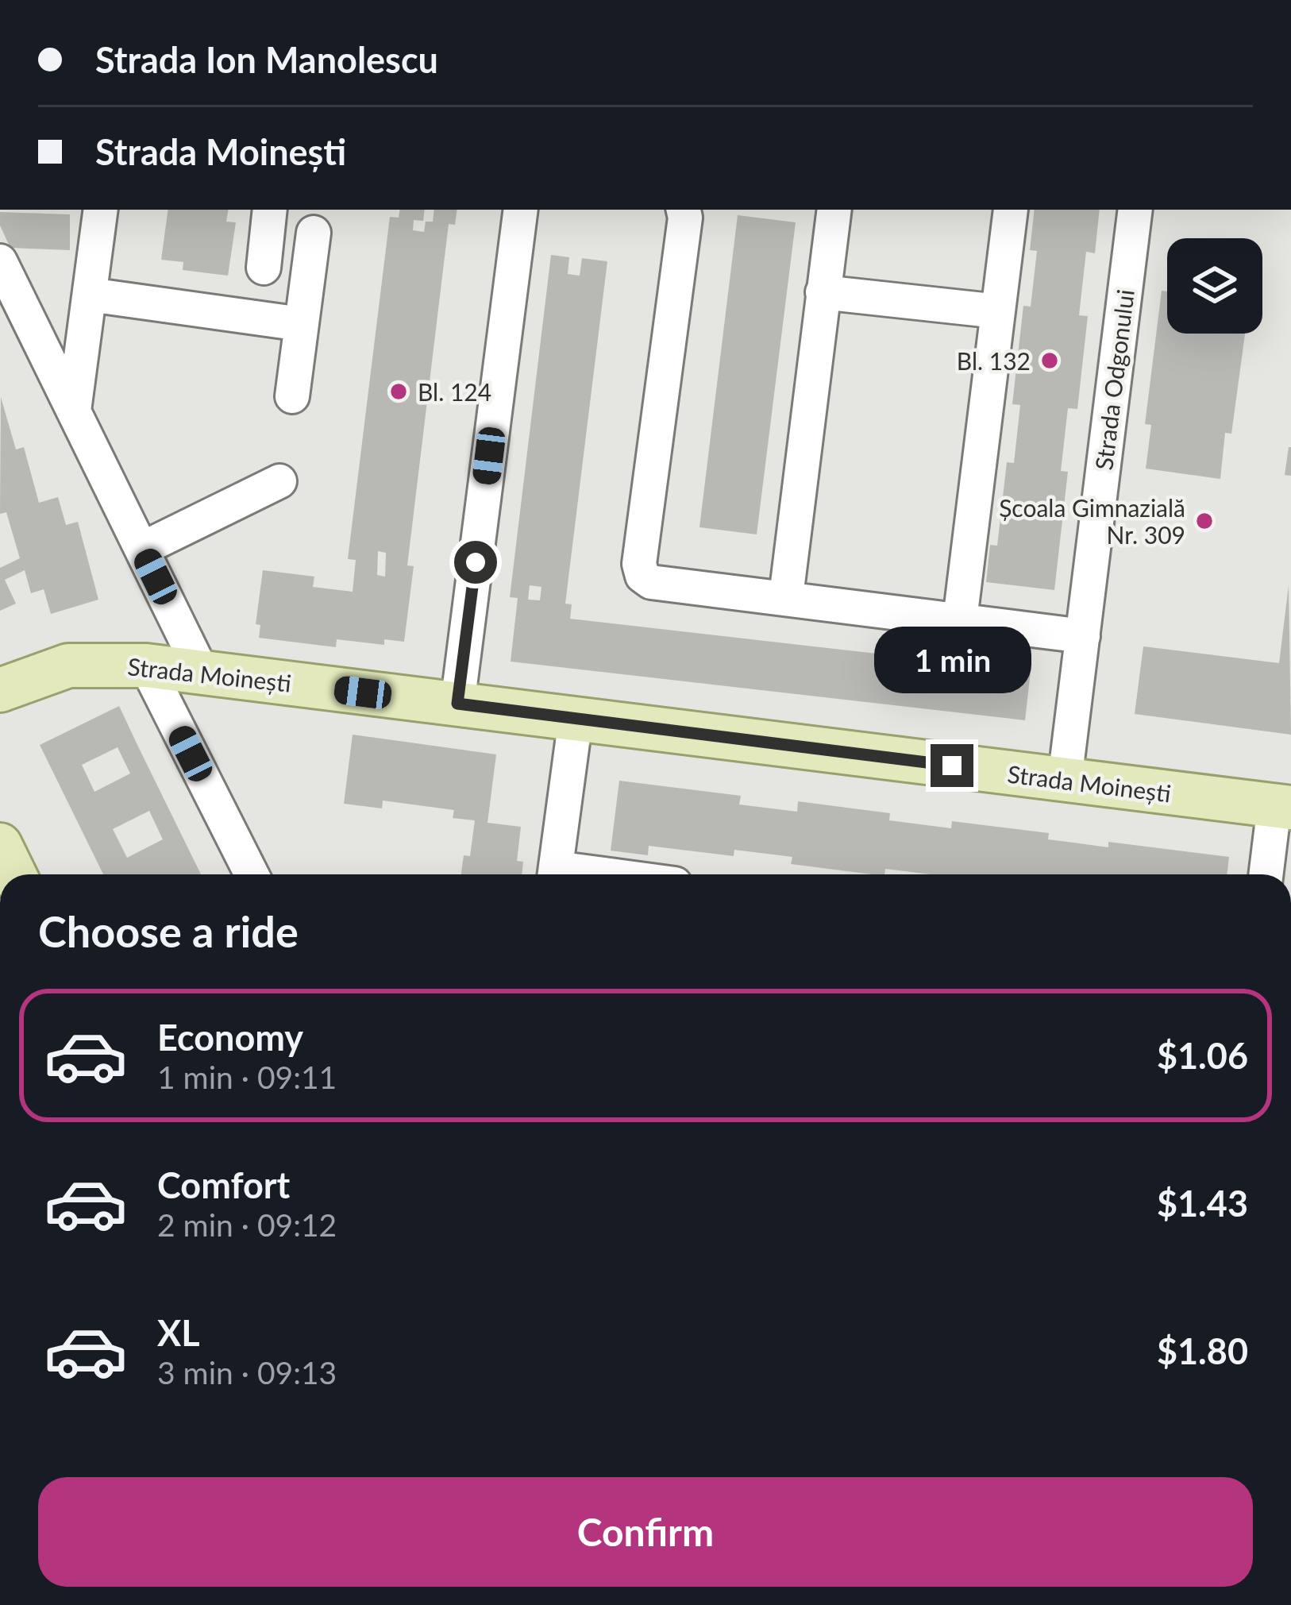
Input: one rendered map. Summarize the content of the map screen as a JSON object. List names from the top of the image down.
{
  "streets": {
    "main road": ["Strada Moinești"],
    "street": ["Strada Odgonului"]
  },
  "crossings": [
    ["Strada Odgonului", "Strada Moinești"]
  ],
  "places": ["Bl. 132", "Bl. 124", "Școala Gimnazială Nr. 309"],
  "page": {
    "banner": ["Strada Ion Manolescu", "Strada Moinești"],
    "bubble": "1 min",
    "heading": "Choose a ride",
    "list": [
      {
        "name": "Economy",
        "note": "1 min · 09:11",
        "value": "$1.06"
      },
      {
        "name": "Comfort",
        "note": "2 min · 09:12",
        "value": "$1.43"
      },
      {
        "name": "XL",
        "note": "3 min · 09:13",
        "value": "$1.80"
      }
    ],
    "buttons": "Confirm"
  }
}
